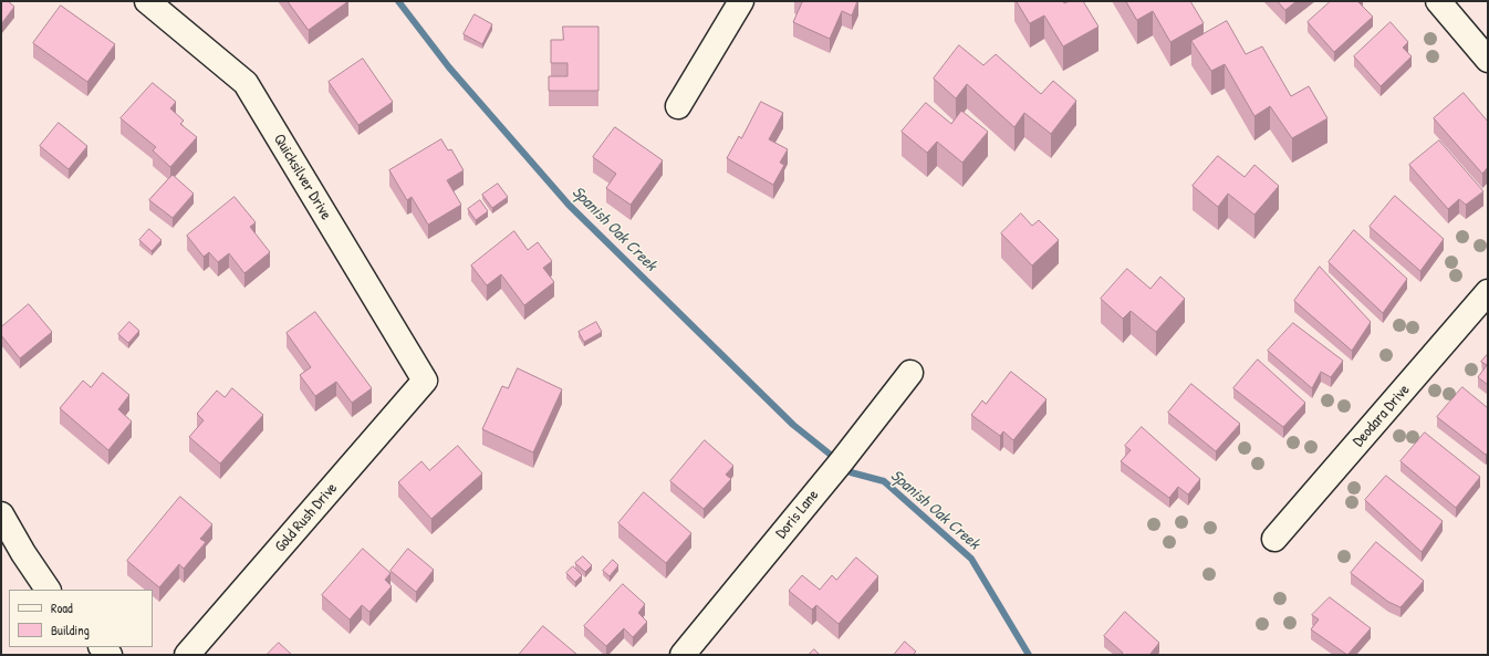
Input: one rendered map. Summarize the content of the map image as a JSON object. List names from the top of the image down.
{
  "streets": {
    "street": [
      "Quicksilver Drive",
      "Deodara Drive",
      "Doris Lane",
      "Gold Rush Drive"
    ]
  },
  "crossings": [
    ["Quicksilver Drive", "Gold Rush Drive"]
  ],
  "water": ["Spanish Oak Creek"],
  "legend": ["Road", "Building"]
}
